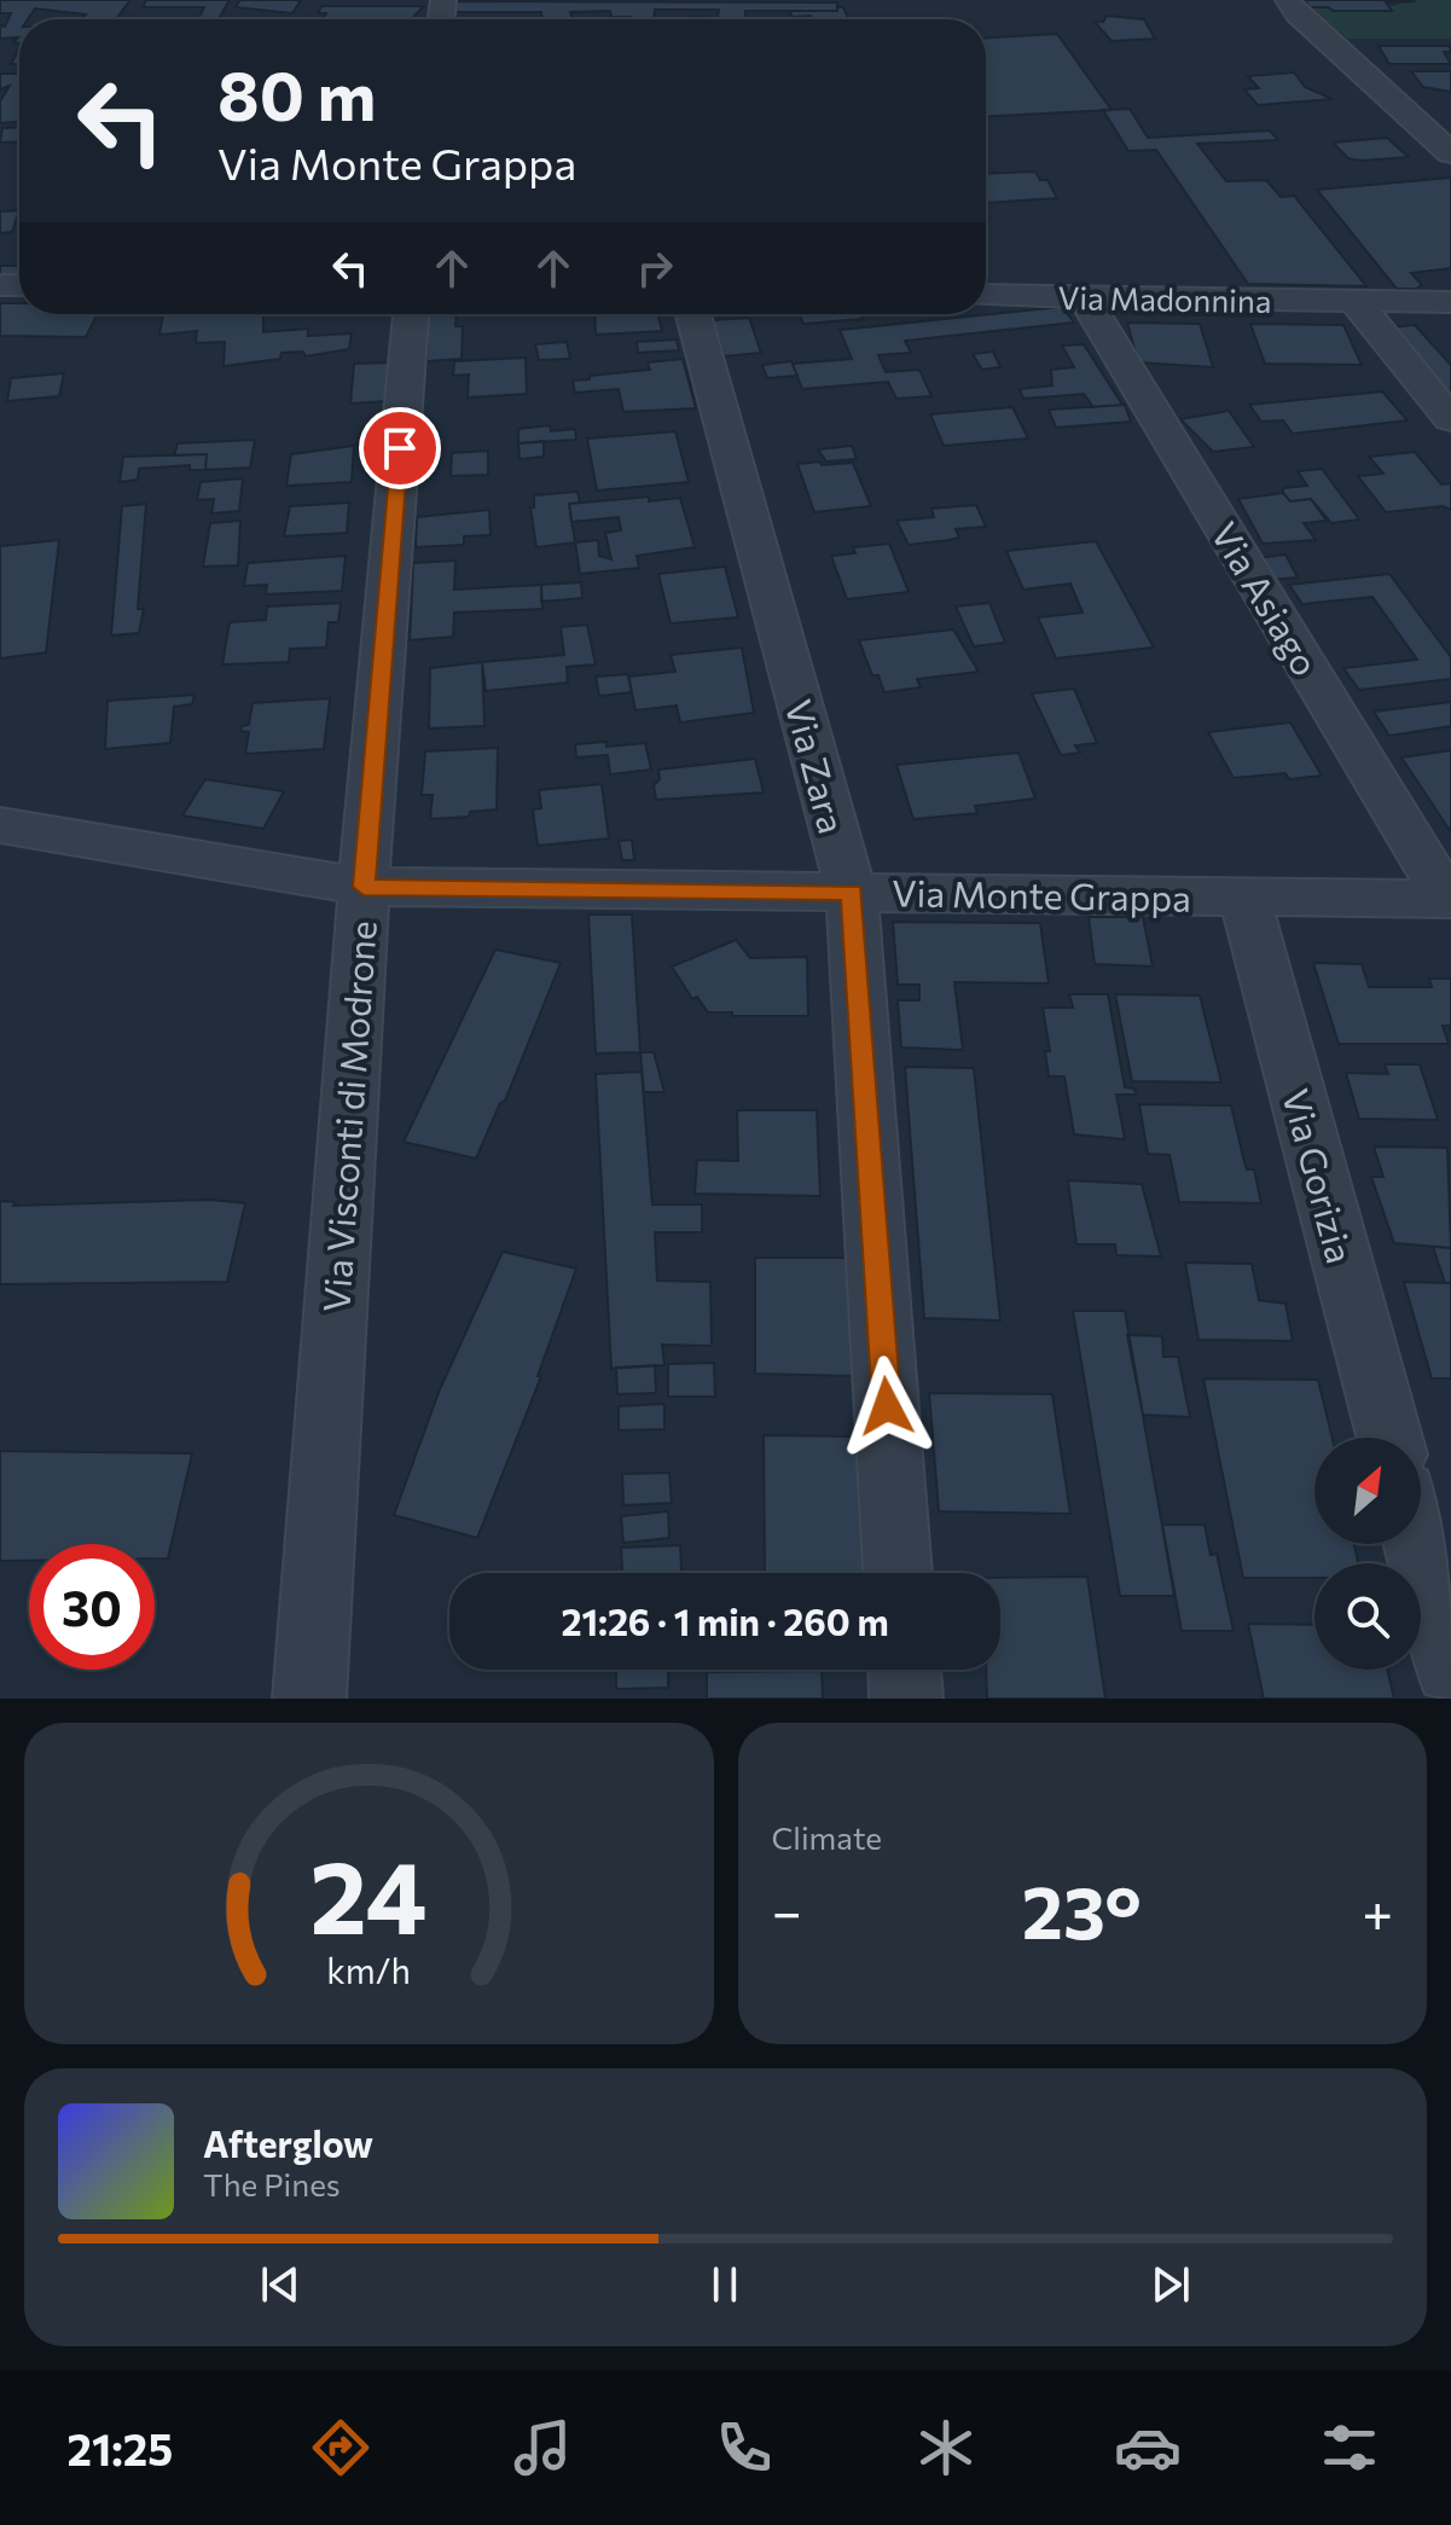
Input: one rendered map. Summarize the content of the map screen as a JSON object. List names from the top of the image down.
{
  "streets": {
    "street": [
      "Via Madonnina",
      "Via Asiago",
      "Via Zara",
      "Via Monte Grappa",
      "Via Visconti di Modrone",
      "Via Gorizia"
    ]
  },
  "crossings": [
    ["Via Madonnina", "Via Asiago"],
    ["Via Asiago", "Via Monte Grappa"],
    ["Via Zara", "Via Monte Grappa"],
    ["Via Monte Grappa", "Via Visconti di Modrone"],
    ["Via Monte Grappa", "Via Gorizia"]
  ],
  "north": "top right",
  "page": {
    "turn": ["80 m", "Via Monte Grappa"],
    "limit": "30",
    "trip": "21:26 · 1 min · 260 m",
    "tile": "Climate",
    "heat": ["−", "23°", "+"],
    "song": ["Afterglow", "The Pines"],
    "tabs": "21:25",
    "gauge": ["24", "km/h"]
  }
}
